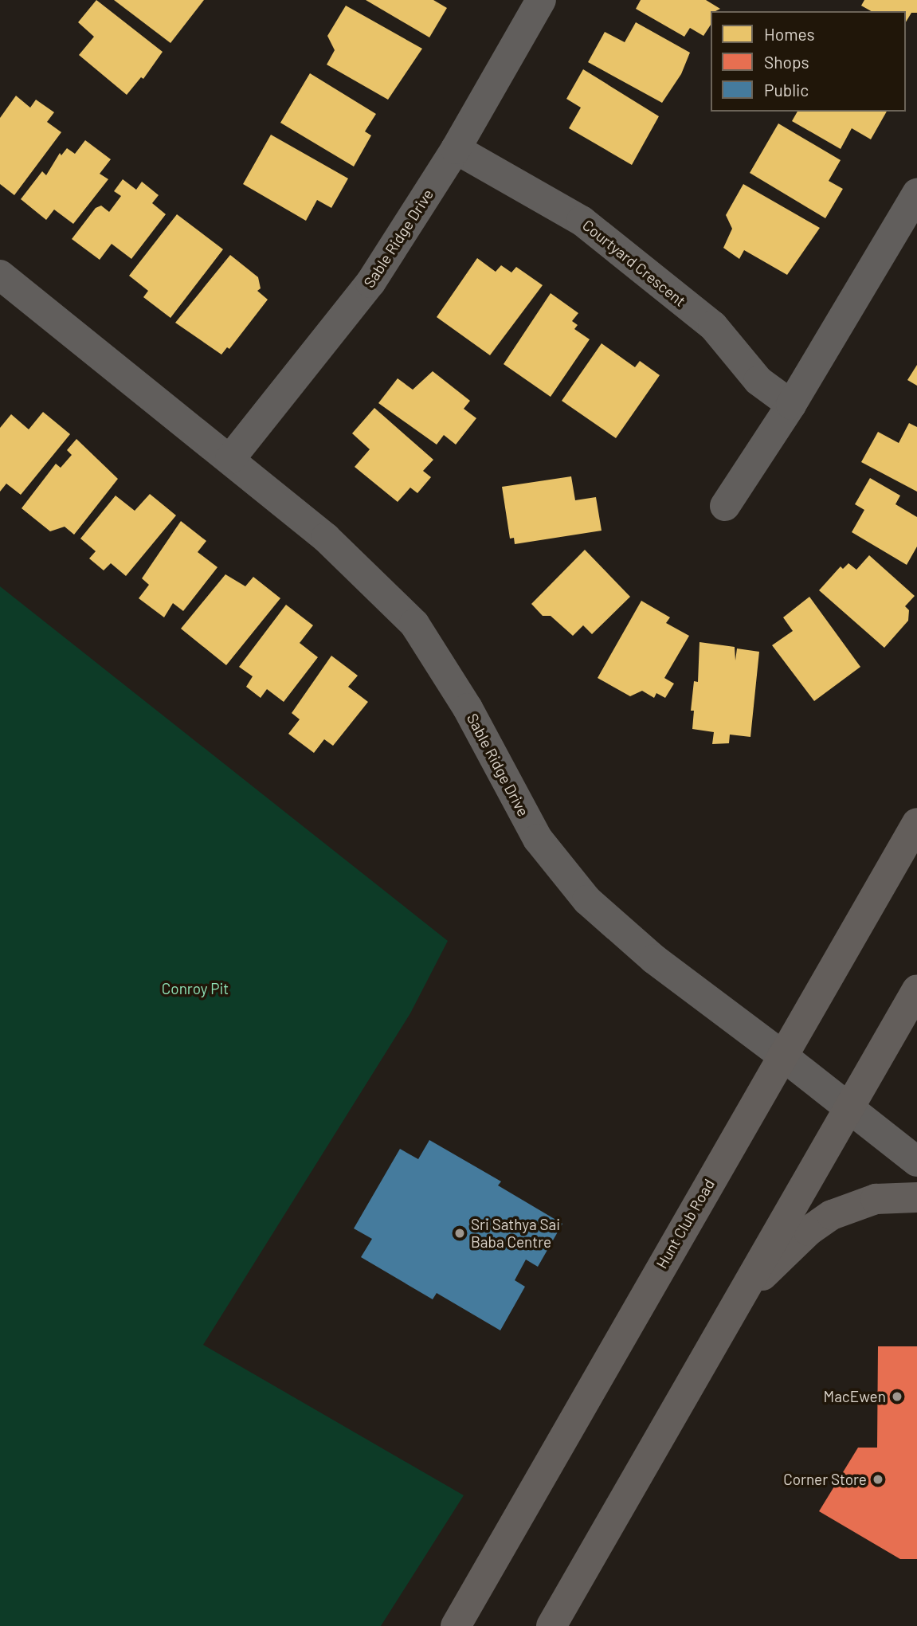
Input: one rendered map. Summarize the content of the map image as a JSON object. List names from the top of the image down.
{
  "streets": {
    "main road": ["Hunt Club Road"],
    "street": ["Sable Ridge Drive", "Courtyard Crescent"]
  },
  "crossings": [
    ["Sable Ridge Drive", "Courtyard Crescent"],
    ["Sable Ridge Drive", "Hunt Club Road"]
  ],
  "parks": ["Conroy Pit"],
  "places": ["Sri Sathya Sai Baba Centre", "MacEwen", "Corner Store"],
  "legend": ["Homes", "Shops", "Public"]
}
